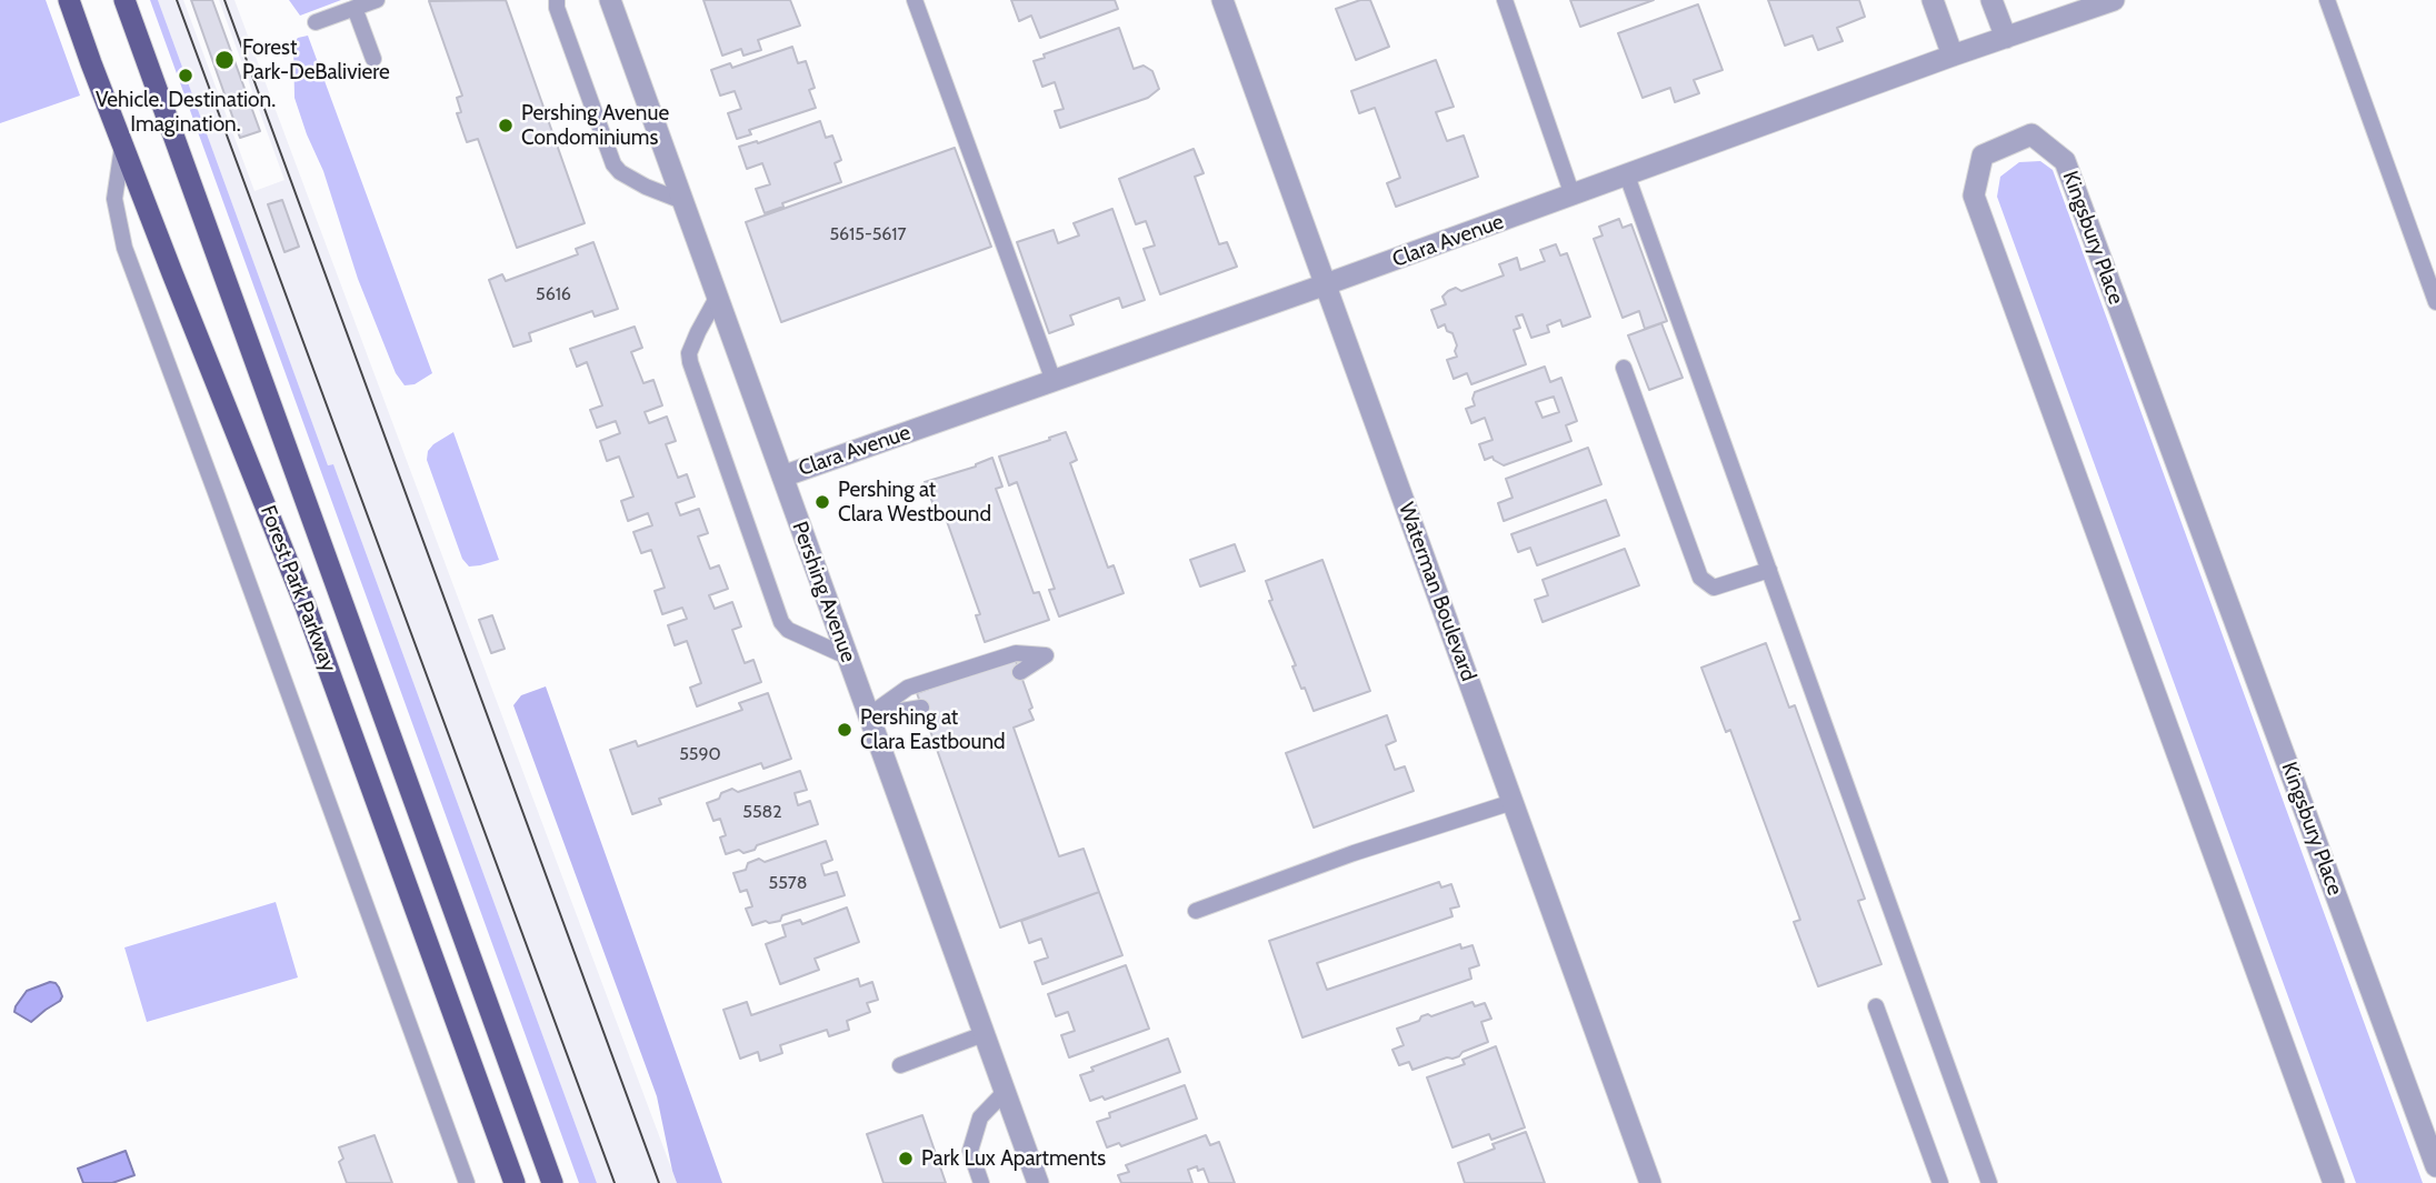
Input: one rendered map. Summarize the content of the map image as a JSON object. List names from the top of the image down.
{
  "streets": {
    "main road": ["Forest Park Parkway"],
    "street": [
      "Kingsbury Place",
      "Clara Avenue",
      "Pershing Avenue",
      "Waterman Boulevard"
    ]
  },
  "crossings": [
    ["Clara Avenue", "Pershing Avenue"],
    ["Clara Avenue", "Waterman Boulevard"]
  ],
  "places": [
    "Forest Park-DeBaliviere",
    "Vehicle. Destination. Imagination.",
    "Pershing Avenue Condominiums",
    "Pershing at Clara Westbound",
    "Pershing at Clara Eastbound",
    "Park Lux Apartments"
  ],
  "house_numbers": [
    "5615-5617",
    "5616",
    "5590",
    "5582",
    "5578"
  ]
}
